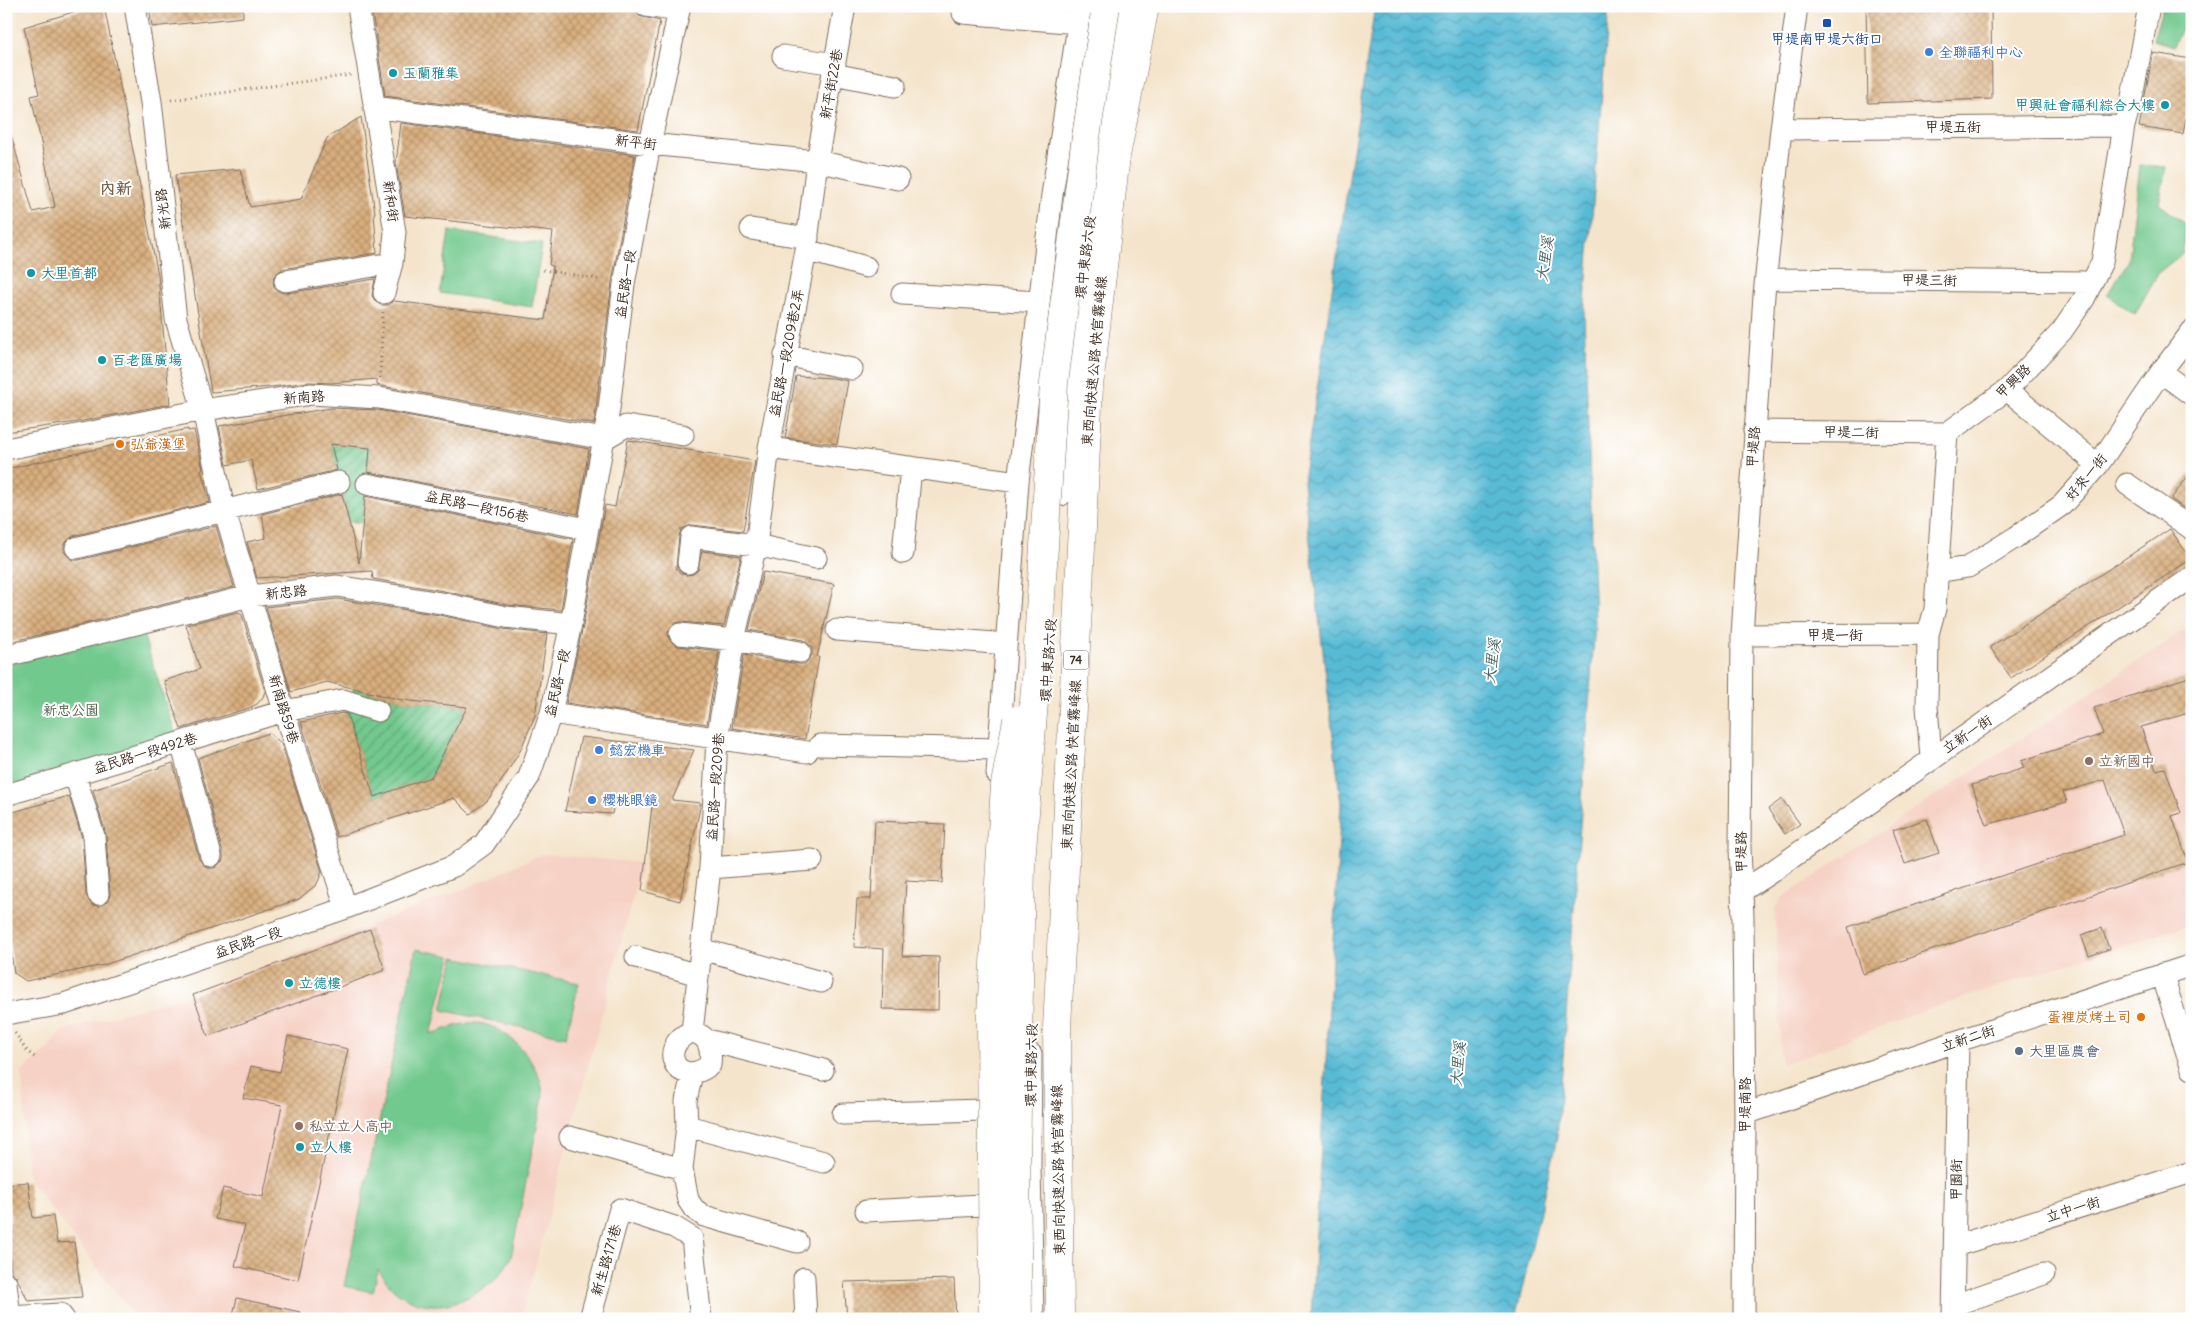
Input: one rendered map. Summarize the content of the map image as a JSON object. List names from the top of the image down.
{
  "streets": {
    "highway": ["東西向快速公路 快官霧峰線", "74"],
    "street": [
      "新平街22巷",
      "甲堤五街",
      "新平街",
      "新和街",
      "新光路",
      "環中東路六段",
      "甲堤三街",
      "益民路一段",
      "益民路一段209巷2弄",
      "甲興路",
      "新南路",
      "甲堤二街",
      "甲堤路",
      "好來一街",
      "益民路一段156巷",
      "新忠路",
      "甲堤一街",
      "新南路59巷",
      "立新一街",
      "益民路一段492巷",
      "益民路一段209巷",
      "立新二街",
      "甲堤南路",
      "甲園街",
      "立中一街",
      "新生路171巷"
    ]
  },
  "crossings": [
    ["新平街22巷", "新平街"],
    ["新平街22巷", "益民路一段209巷2弄"],
    ["甲堤五街", "甲興路"],
    ["甲堤五街", "甲堤路"],
    ["新平街", "新和街"],
    ["新平街", "益民路一段"],
    ["新平街", "益民路一段209巷2弄"],
    ["新光路", "新南路"],
    ["新光路", "新南路59巷"],
    ["甲堤三街", "甲興路"],
    ["甲堤三街", "甲堤路"],
    ["益民路一段", "新南路"],
    ["益民路一段", "益民路一段156巷"],
    ["益民路一段", "新忠路"],
    ["益民路一段", "新南路59巷"],
    ["益民路一段209巷2弄", "益民路一段209巷"],
    ["甲興路", "甲堤二街"],
    ["新南路", "新南路59巷"],
    ["甲堤二街", "甲堤路"],
    ["甲堤路", "甲堤一街"],
    ["甲堤路", "立新一街"],
    ["甲堤路", "甲堤南路"],
    ["新忠路", "新南路59巷"],
    ["新南路59巷", "益民路一段492巷"],
    ["立新一街", "甲堤南路"],
    ["立新二街", "甲堤南路"],
    ["立新二街", "甲園街"],
    ["甲園街", "立中一街"]
  ],
  "districts": ["内新"],
  "water": ["大里溪"],
  "parks": ["新忠公園"],
  "places": {
    "transit": ["甲堤南甲堤六街口"],
    "other": [
      "全聯福利中心",
      "玉蘭雅集",
      "甲興社會福利綜合大樓",
      "大里首都",
      "百老匯廣場",
      "弘爺漢堡",
      "懿宏機車",
      "立新國中",
      "櫻桃眼鏡",
      "立德樓",
      "蛋裡炭烤土司",
      "大里區農會",
      "私立立人高中",
      "立人樓"
    ]
  }
}
